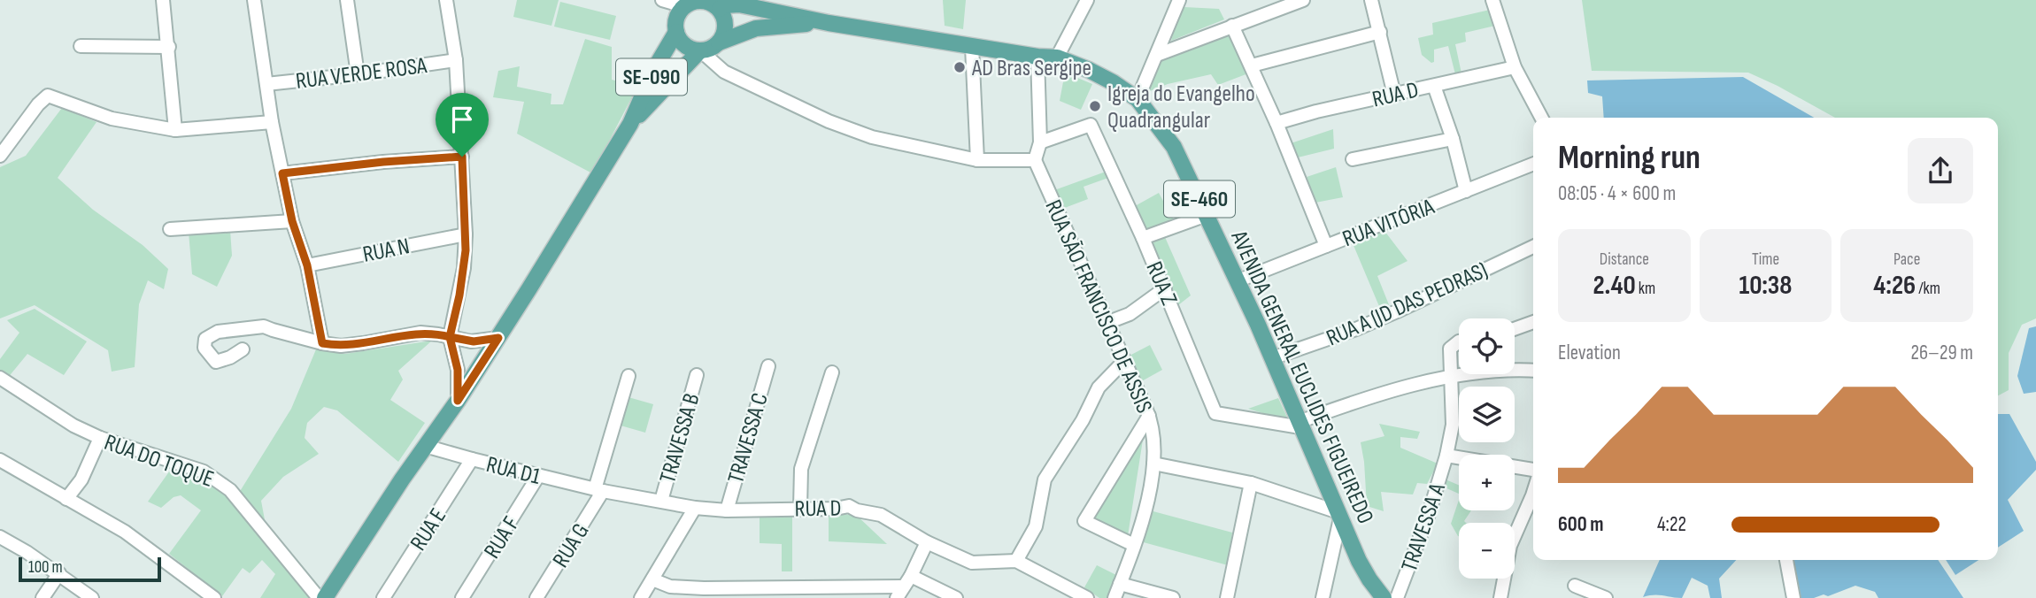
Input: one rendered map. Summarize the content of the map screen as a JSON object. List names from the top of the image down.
{
  "streets": {
    "main road": ["SE-090", "SE-460", "AVENIDA GENERAL EUCLIDES FIGUEIREDO"],
    "street": [
      "RUA VERDE ROSA",
      "RUA D",
      "RUA VITÓRIA",
      "RUA N",
      "RUA Z",
      "RUA A (JD DAS PEDRAS)",
      "RUA SÃO FRANCISCO DE ASSIS",
      "TRAVESSA B",
      "TRAVESSA C",
      "RUA DO TOQUE",
      "RUA D1",
      "TRAVESSA A",
      "RUA E",
      "RUA F",
      "RUA G"
    ]
  },
  "crossings": [
    ["SE-090", "AVENIDA GENERAL EUCLIDES FIGUEIREDO"],
    ["SE-090", "RUA D1"],
    ["RUA D", "TRAVESSA B"],
    ["RUA D", "TRAVESSA C"],
    ["RUA D", "RUA D1"],
    ["RUA D", "RUA G"],
    ["RUA VITÓRIA", "AVENIDA GENERAL EUCLIDES FIGUEIREDO"],
    ["RUA Z", "AVENIDA GENERAL EUCLIDES FIGUEIREDO"],
    ["RUA A (JD DAS PEDRAS)", "AVENIDA GENERAL EUCLIDES FIGUEIREDO"],
    ["RUA D1", "RUA E"],
    ["RUA D1", "RUA F"],
    ["RUA D1", "RUA G"]
  ],
  "places": ["AD Bras Sergipe", "Igreja do Evangelho Quadrangular"],
  "scale_bar": "100 m",
  "page": {
    "heading": ["Morning run", "08:05 · 4 × 600 m"],
    "stats": [
      ["Distance", "2.40 km"],
      ["Time", "10:38"],
      ["Pace", "4:26 /km"]
    ],
    "map_buttons": ["+", "−"],
    "chart": ["Elevation", "26–29 m"],
    "list": [
      {
        "name": "600 m",
        "note": "4:22"
      }
    ],
    "scale": "100 m"
  }
}
